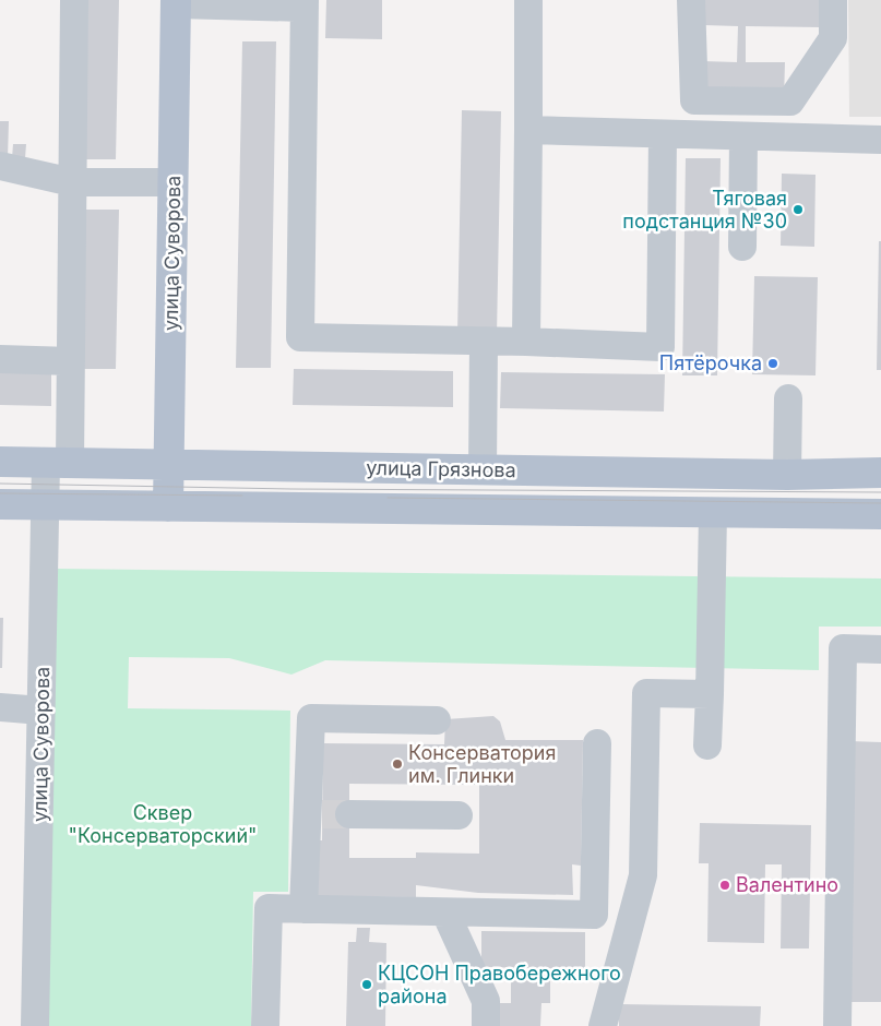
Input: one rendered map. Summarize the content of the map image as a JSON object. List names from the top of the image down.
{
  "streets": {
    "main road": ["улица Суворова", "улица Грязнова"]
  },
  "crossings": [
    ["улица Суворова", "улица Грязнова"]
  ],
  "parks": ["Сквер \"Консерваторский\""],
  "places": [
    "Тяговая подстанция №30",
    "Пятёрочка",
    "Консерватория им. Глинки",
    "Валентино",
    "КЦСОН Правобережного района"
  ]
}
